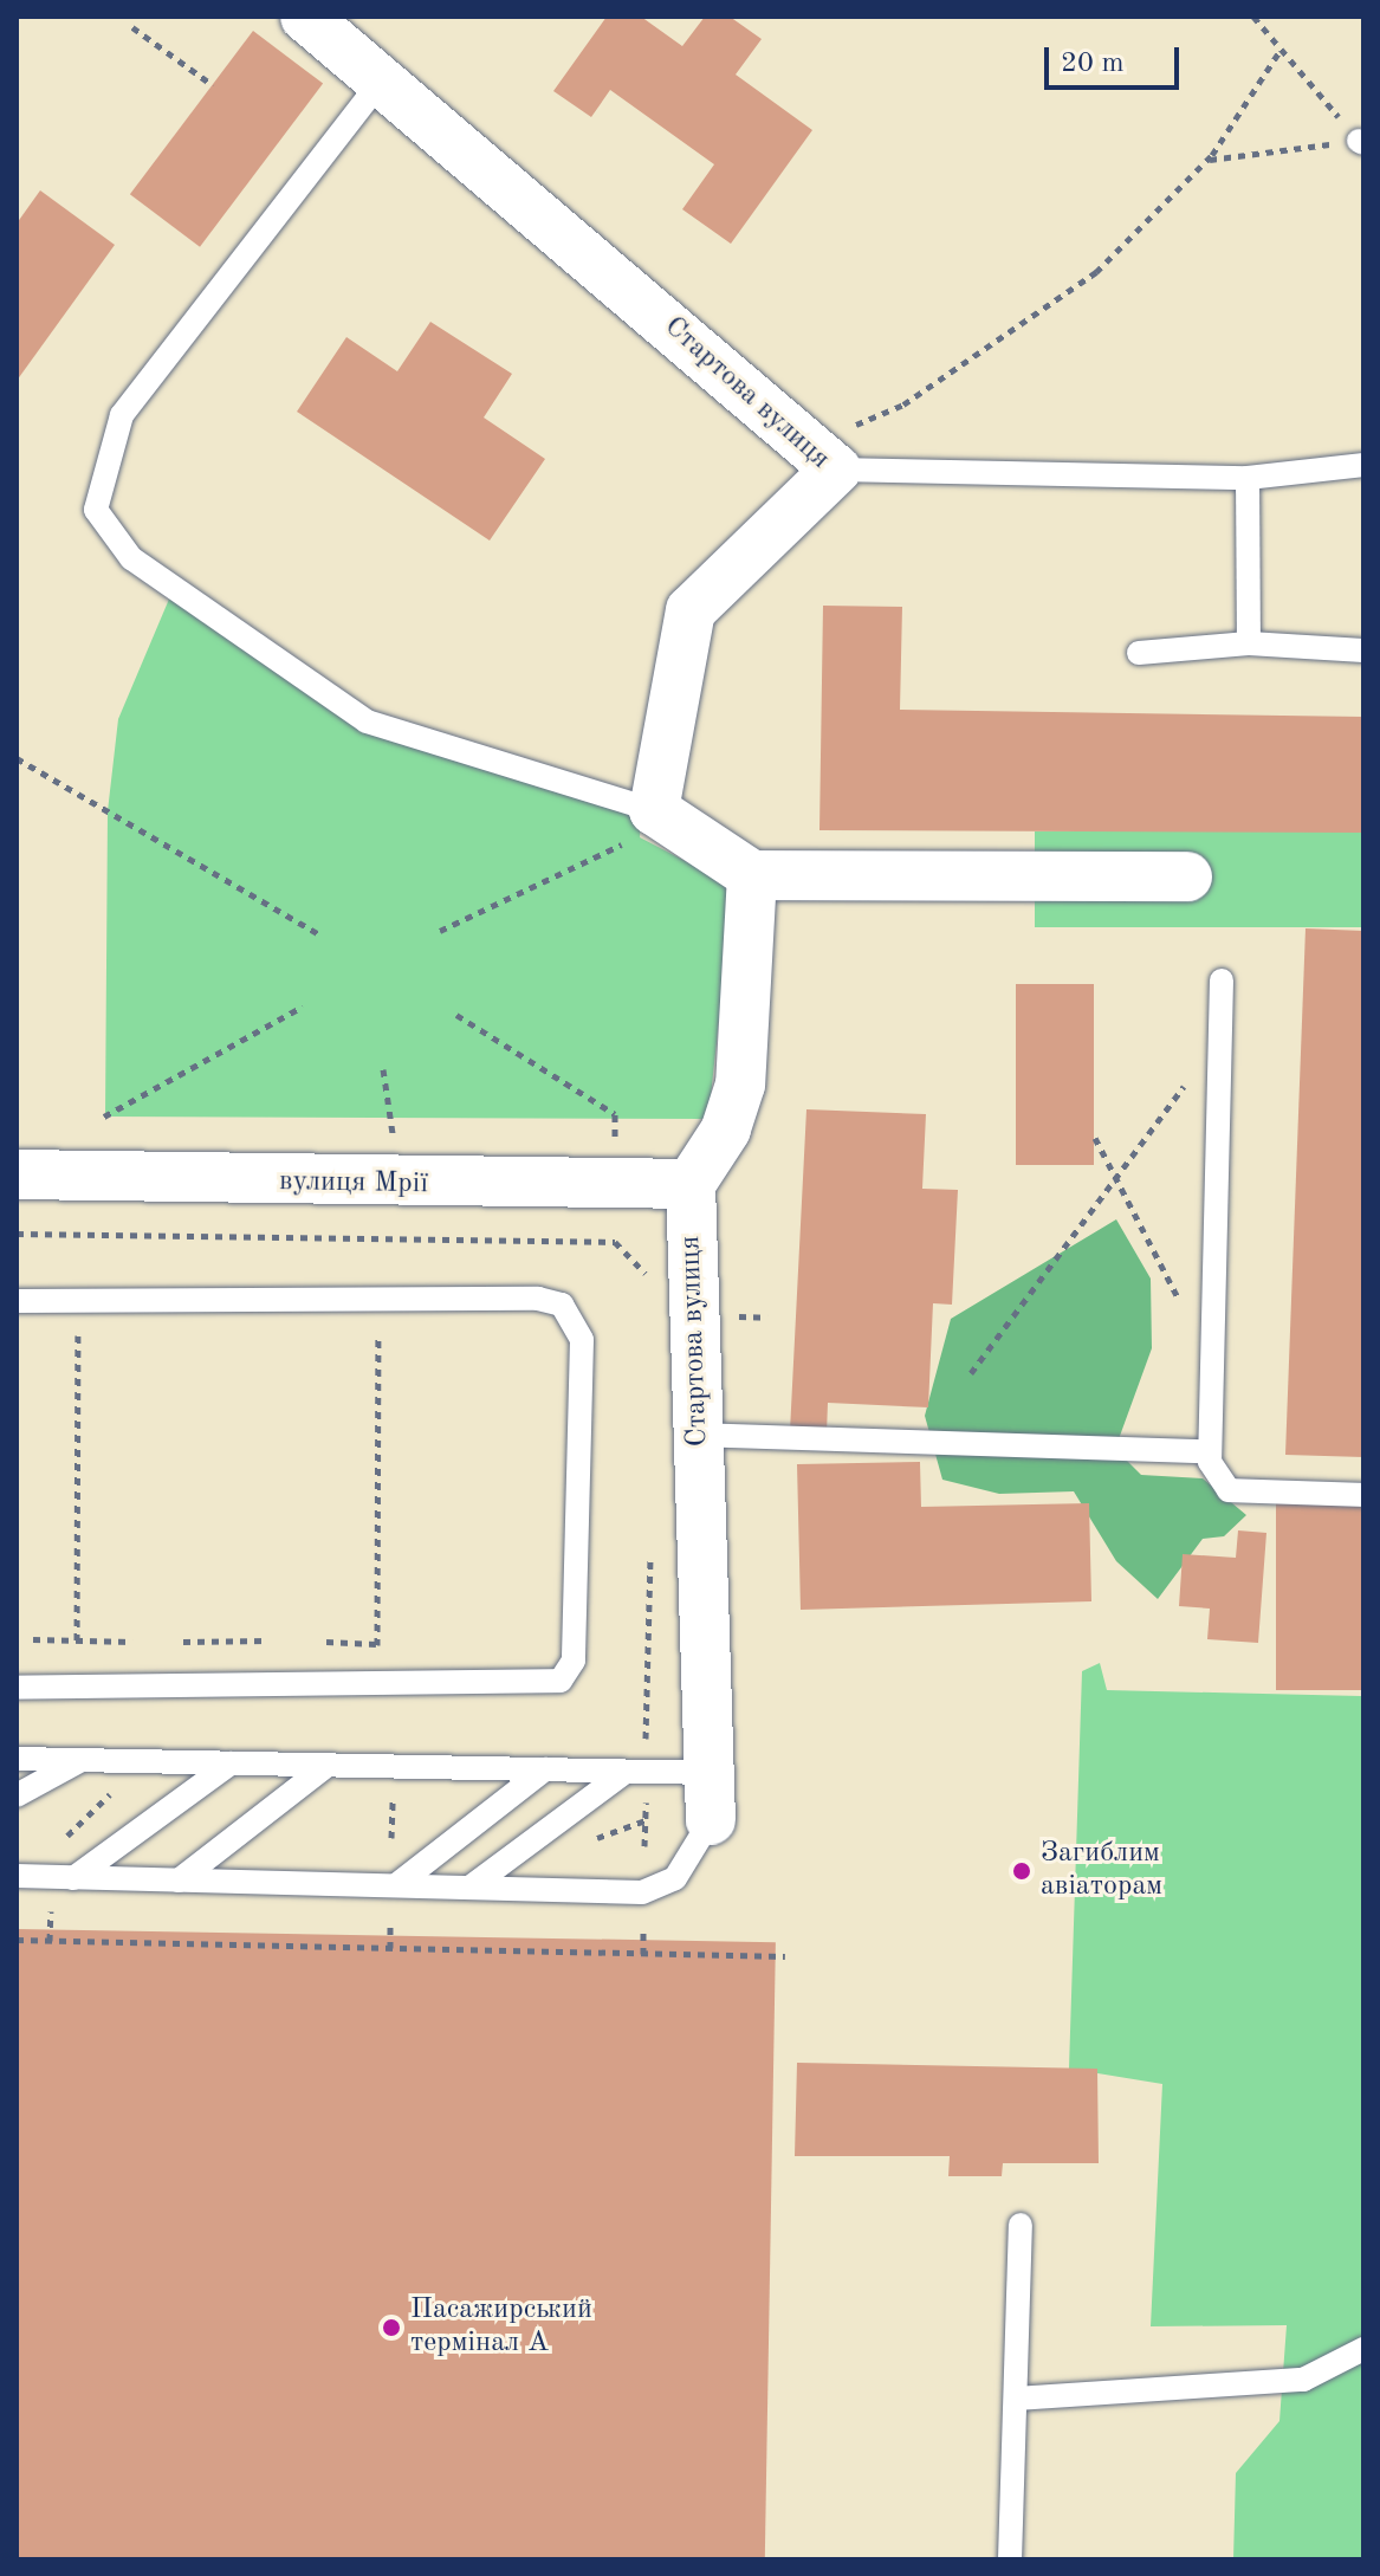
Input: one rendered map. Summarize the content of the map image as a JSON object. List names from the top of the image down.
{
  "streets": {
    "street": ["Стартова вулиця", "вулиця Мрії"]
  },
  "crossings": [
    ["Стартова вулиця", "вулиця Мрії"]
  ],
  "places": ["Загиблим авіаторам", "Пасажирський термінал A"],
  "scale_bar": "20 m"
}
